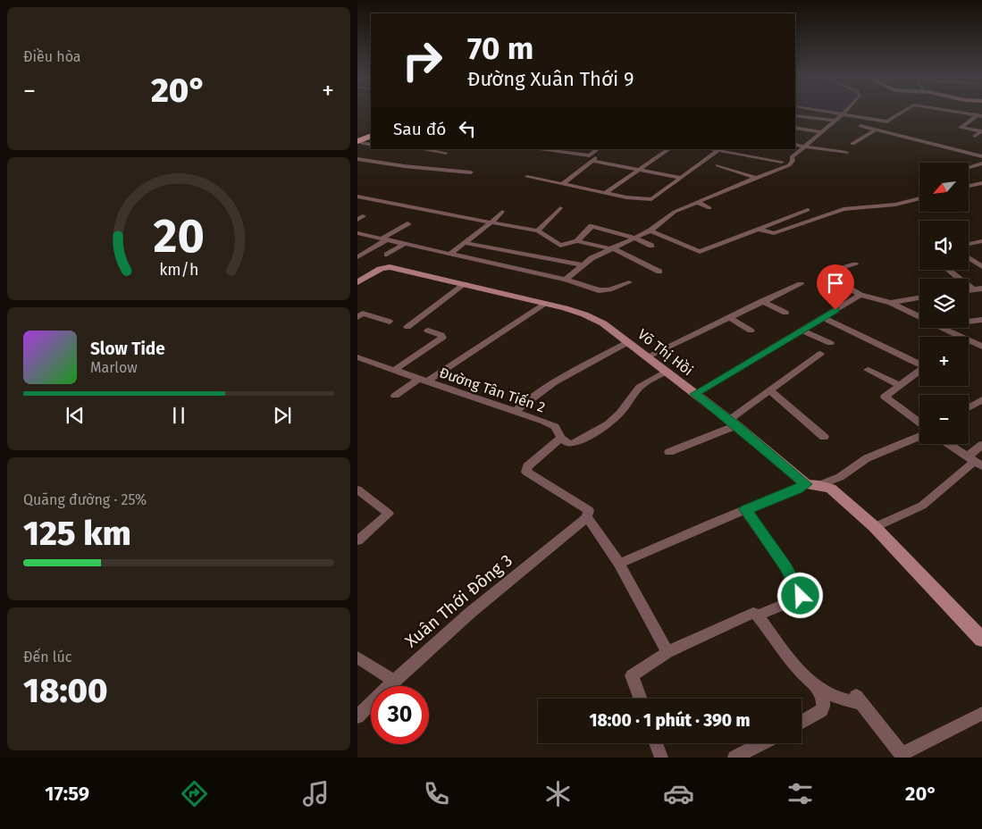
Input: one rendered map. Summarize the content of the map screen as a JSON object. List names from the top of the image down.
{
  "streets": {
    "street": ["Võ Thị Hồi", "Đường Tân Tiến 2", "Xuân Thới Đông 3"]
  },
  "north": "bottom left",
  "page": {
    "tile": [
      "Điều hòa",
      ["Quãng đường · 25%", "125 km"],
      ["Đến lúc", "18:00"]
    ],
    "turn": ["70 m", "Đường Xuân Thới 9"],
    "heat": ["−", "20°", "+"],
    "then": "Sau đó",
    "map_buttons": ["+", "−"],
    "song": ["Slow Tide", "Marlow"],
    "limit": "30",
    "trip": "18:00 · 1 phút · 390 m",
    "tabs": ["17:59", "20°"],
    "gauge": ["20", "km/h"]
  }
}
